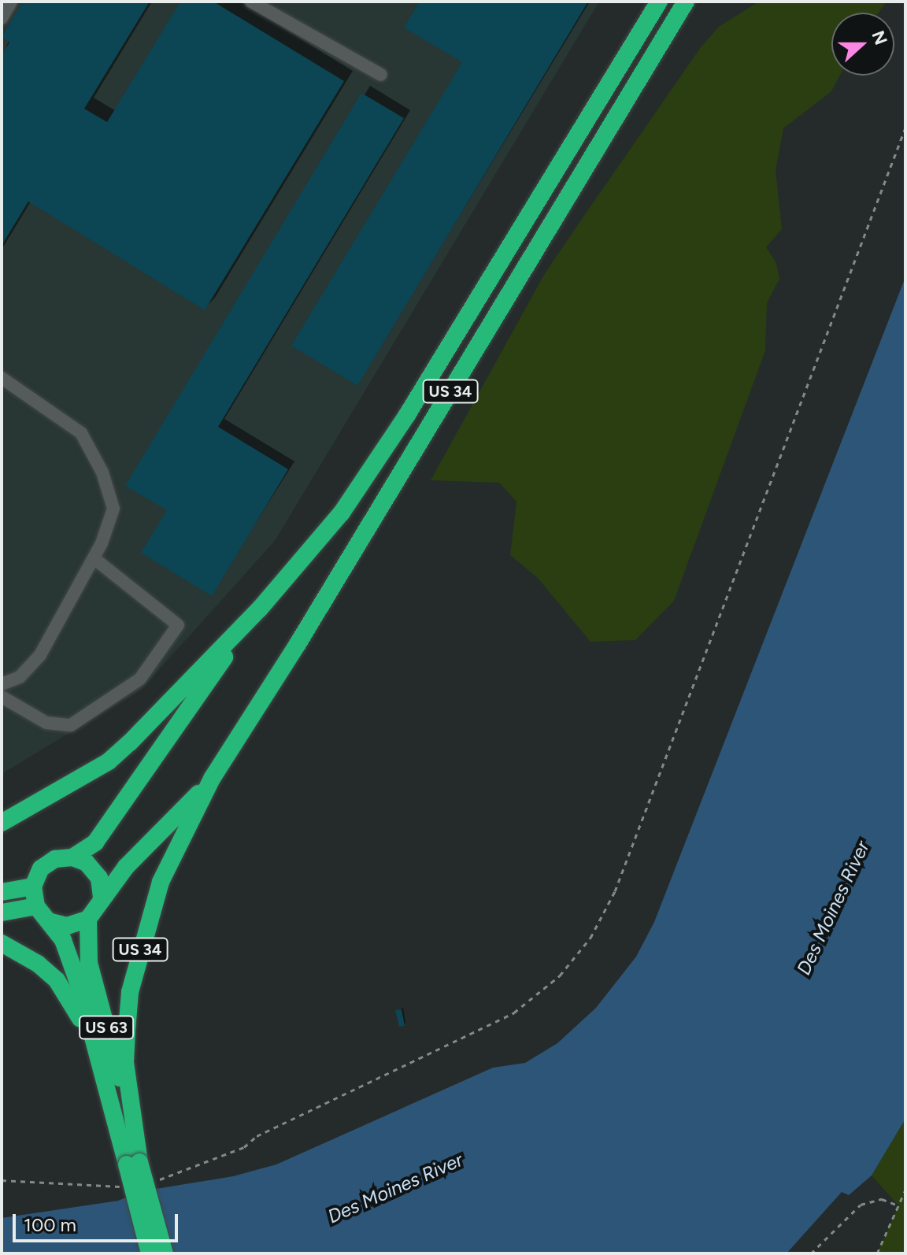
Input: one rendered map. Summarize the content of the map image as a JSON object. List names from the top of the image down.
{
  "streets": {
    "highway": ["US 34", "US 63"]
  },
  "crossings": [
    ["US 34", "US 63"]
  ],
  "water": ["Des Moines River"],
  "scale_bar": "100 m",
  "north": "right"
}
